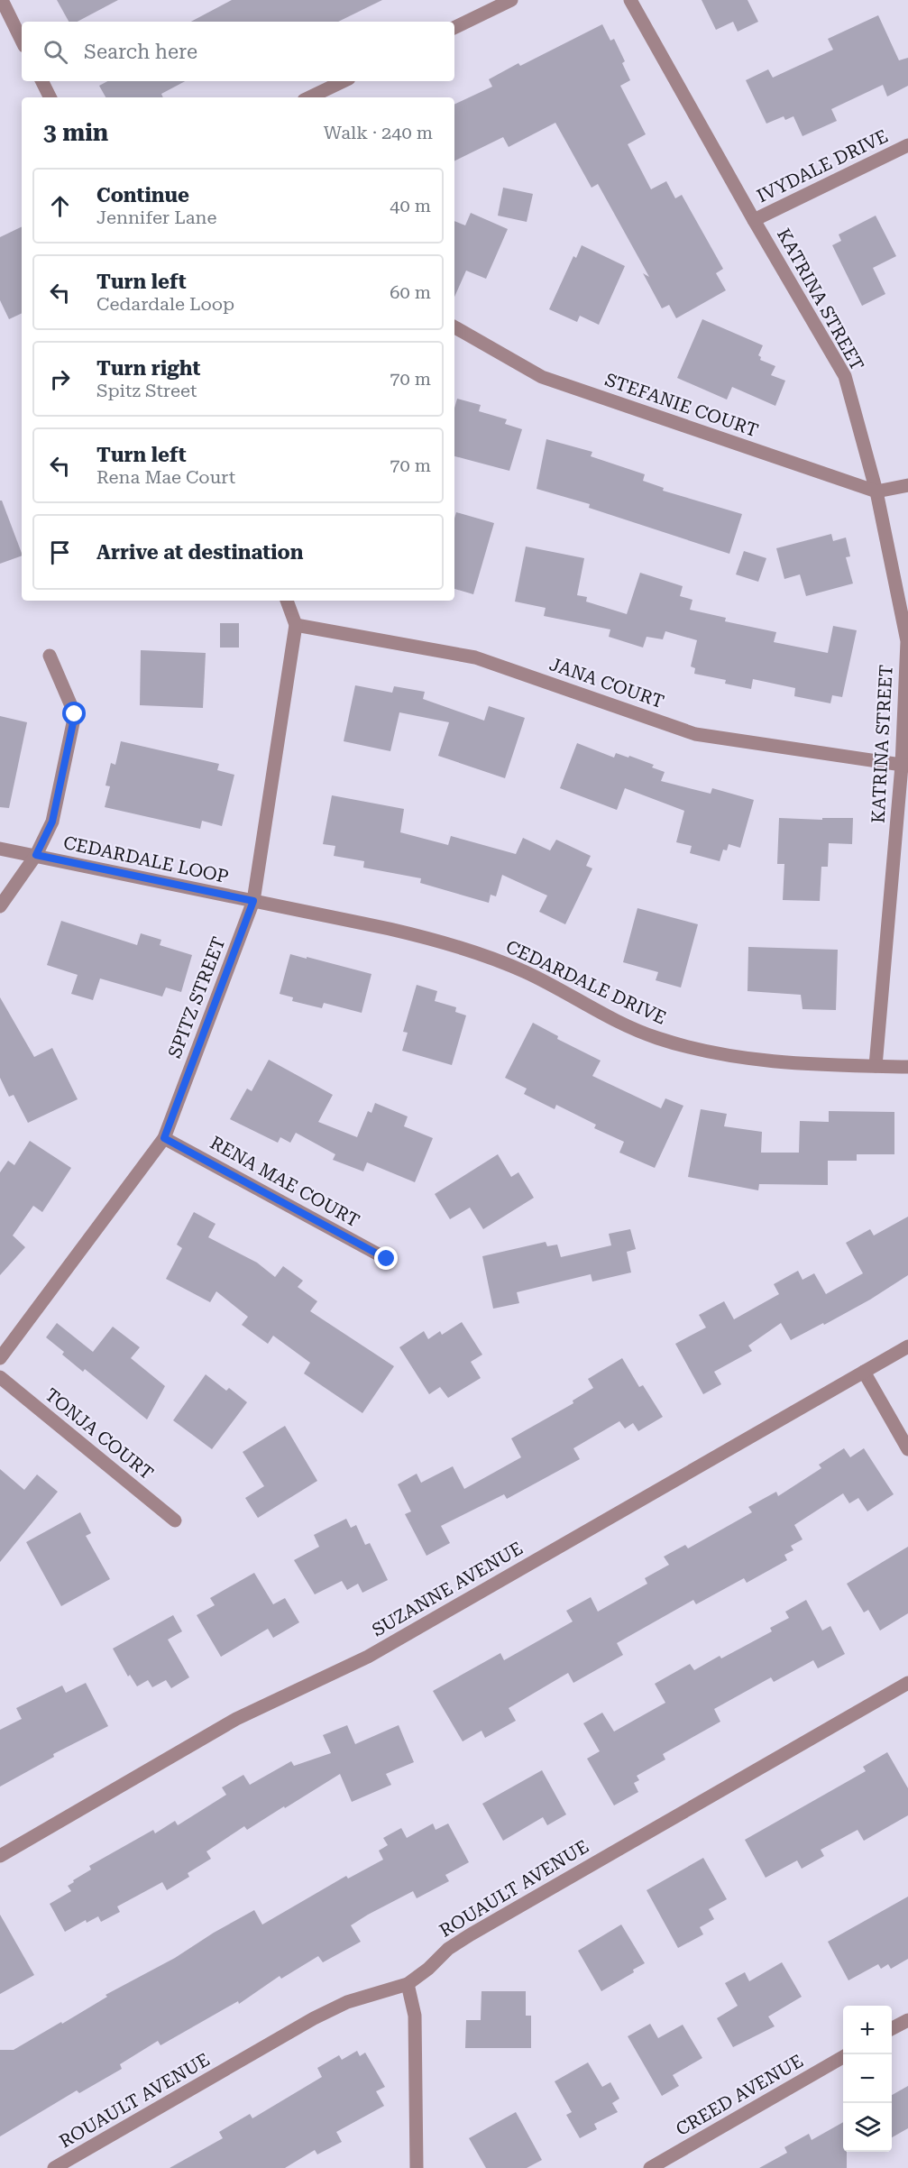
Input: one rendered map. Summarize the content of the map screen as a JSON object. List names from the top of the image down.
{
  "streets": {
    "street": [
      "IVYDALE DRIVE",
      "KATRINA STREET",
      "STEFANIE COURT",
      "JANA COURT",
      "CEDARDALE LOOP",
      "CEDARDALE DRIVE",
      "SPITZ STREET",
      "RENA MAE COURT",
      "TONJA COURT",
      "SUZANNE AVENUE",
      "ROUAULT AVENUE",
      "CREED AVENUE"
    ]
  },
  "crossings": [
    ["IVYDALE DRIVE", "KATRINA STREET"],
    ["KATRINA STREET", "STEFANIE COURT"],
    ["KATRINA STREET", "JANA COURT"],
    ["KATRINA STREET", "CEDARDALE DRIVE"],
    ["JANA COURT", "SPITZ STREET"],
    ["CEDARDALE LOOP", "CEDARDALE DRIVE"],
    ["CEDARDALE LOOP", "SPITZ STREET"],
    ["CEDARDALE DRIVE", "SPITZ STREET"],
    ["SPITZ STREET", "RENA MAE COURT"]
  ],
  "page": {
    "search": "Search here",
    "heading": ["3 min", "Walk · 240 m"],
    "list": [
      ["Continue", "Jennifer Lane", "40 m"],
      ["Turn left", "Cedardale Loop", "60 m"],
      ["Turn right", "Spitz Street", "70 m"],
      ["Turn left", "Rena Mae Court", "70 m"],
      "Arrive at destination"
    ],
    "map_buttons": ["+", "−"]
  }
}
